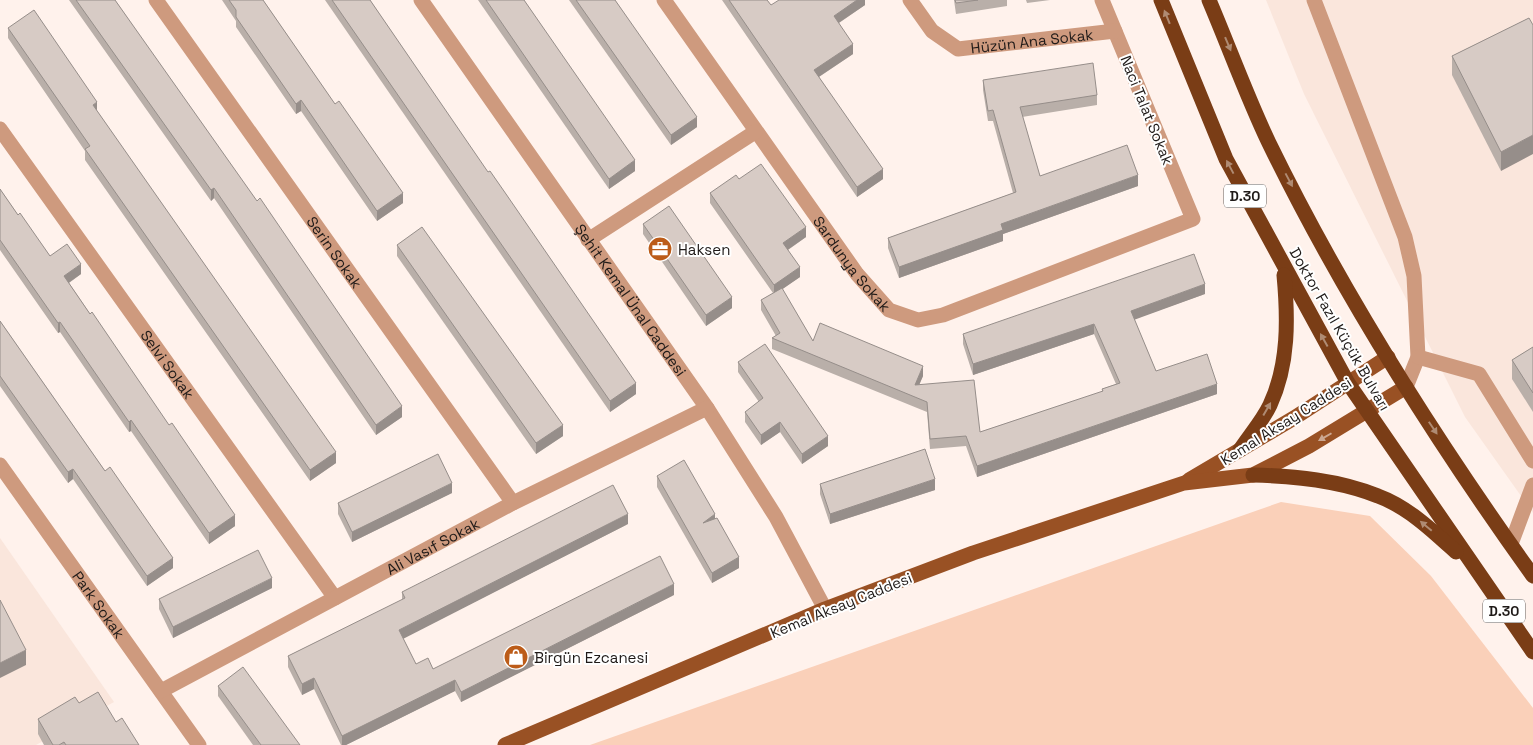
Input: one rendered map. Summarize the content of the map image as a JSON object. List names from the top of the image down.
{
  "streets": {
    "highway": ["D.30", "Doktor Fazıl Küçük Bulvarı"],
    "main road": ["Kemal Aksay Caddesi"],
    "street": [
      "Hüzün Ana Sokak",
      "Naci Talat Sokak",
      "Serin Sokak",
      "Sardunya Sokak",
      "Şehit Kemal Ünal Caddesi",
      "Selvi Sokak",
      "Ali Vasıf Sokak",
      "Park Sokak"
    ]
  },
  "crossings": [
    ["Hüzün Ana Sokak", "Naci Talat Sokak"],
    ["Naci Talat Sokak", "Sardunya Sokak"],
    ["Serin Sokak", "Ali Vasıf Sokak"],
    ["Şehit Kemal Ünal Caddesi", "Kemal Aksay Caddesi"],
    ["Şehit Kemal Ünal Caddesi", "Ali Vasıf Sokak"],
    ["Doktor Fazıl Küçük Bulvarı", "Kemal Aksay Caddesi"],
    ["Selvi Sokak", "Ali Vasıf Sokak"],
    ["Ali Vasıf Sokak", "Park Sokak"]
  ],
  "places": {
    "office": ["Haksen"],
    "shop": ["Birgün Ezcanesi"]
  }
}
